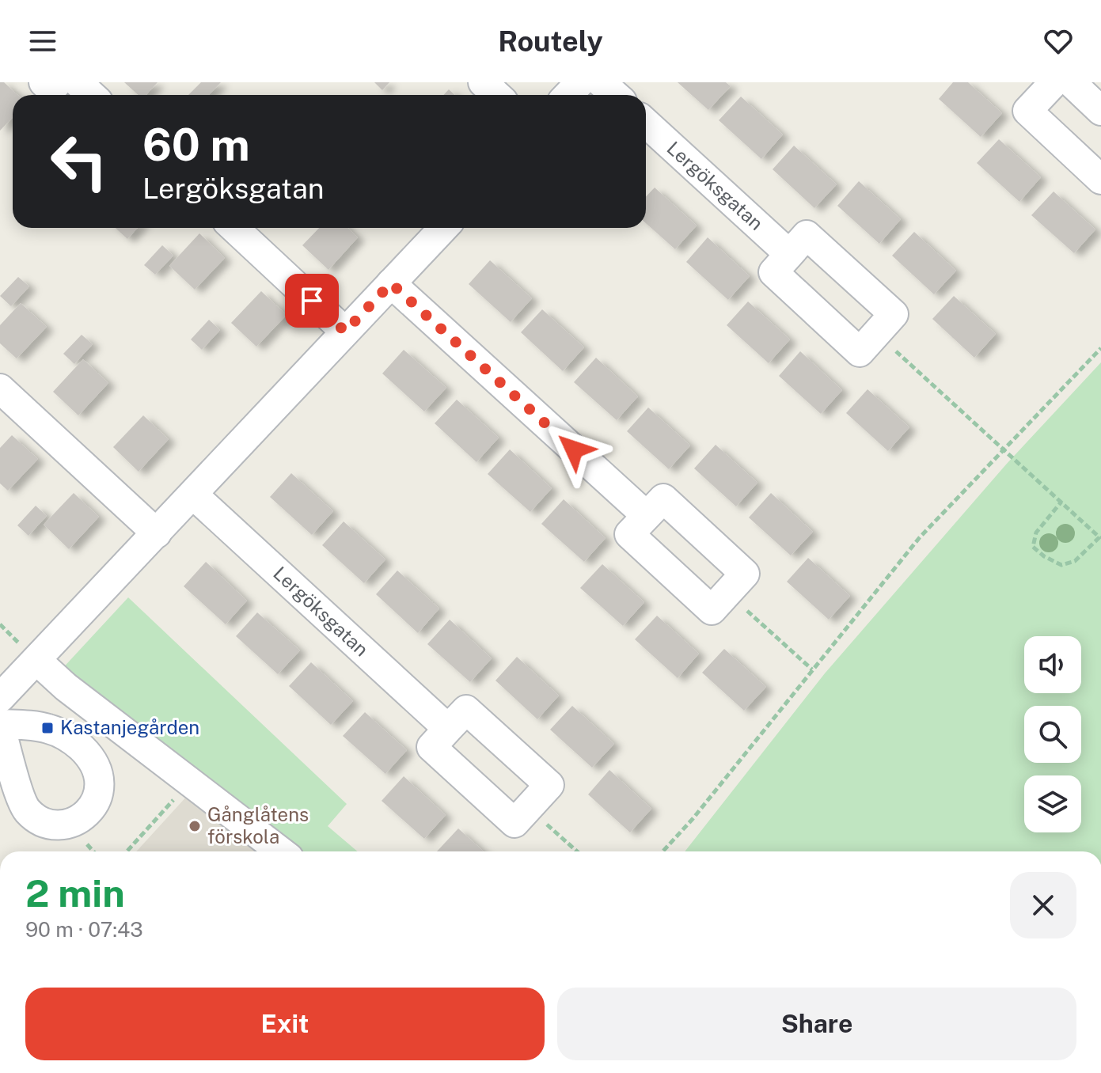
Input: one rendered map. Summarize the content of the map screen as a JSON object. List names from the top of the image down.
{
  "streets": {
    "street": ["Lergöksgatan"]
  },
  "places": {
    "transit": ["Kastanjegården"],
    "other": ["Gånglåtens förskola"]
  },
  "page": {
    "header": "Routely",
    "turn": ["60 m", "Lergöksgatan"],
    "heading": ["2 min", "90 m · 07:43"],
    "buttons": ["Exit", "Share"]
  }
}
